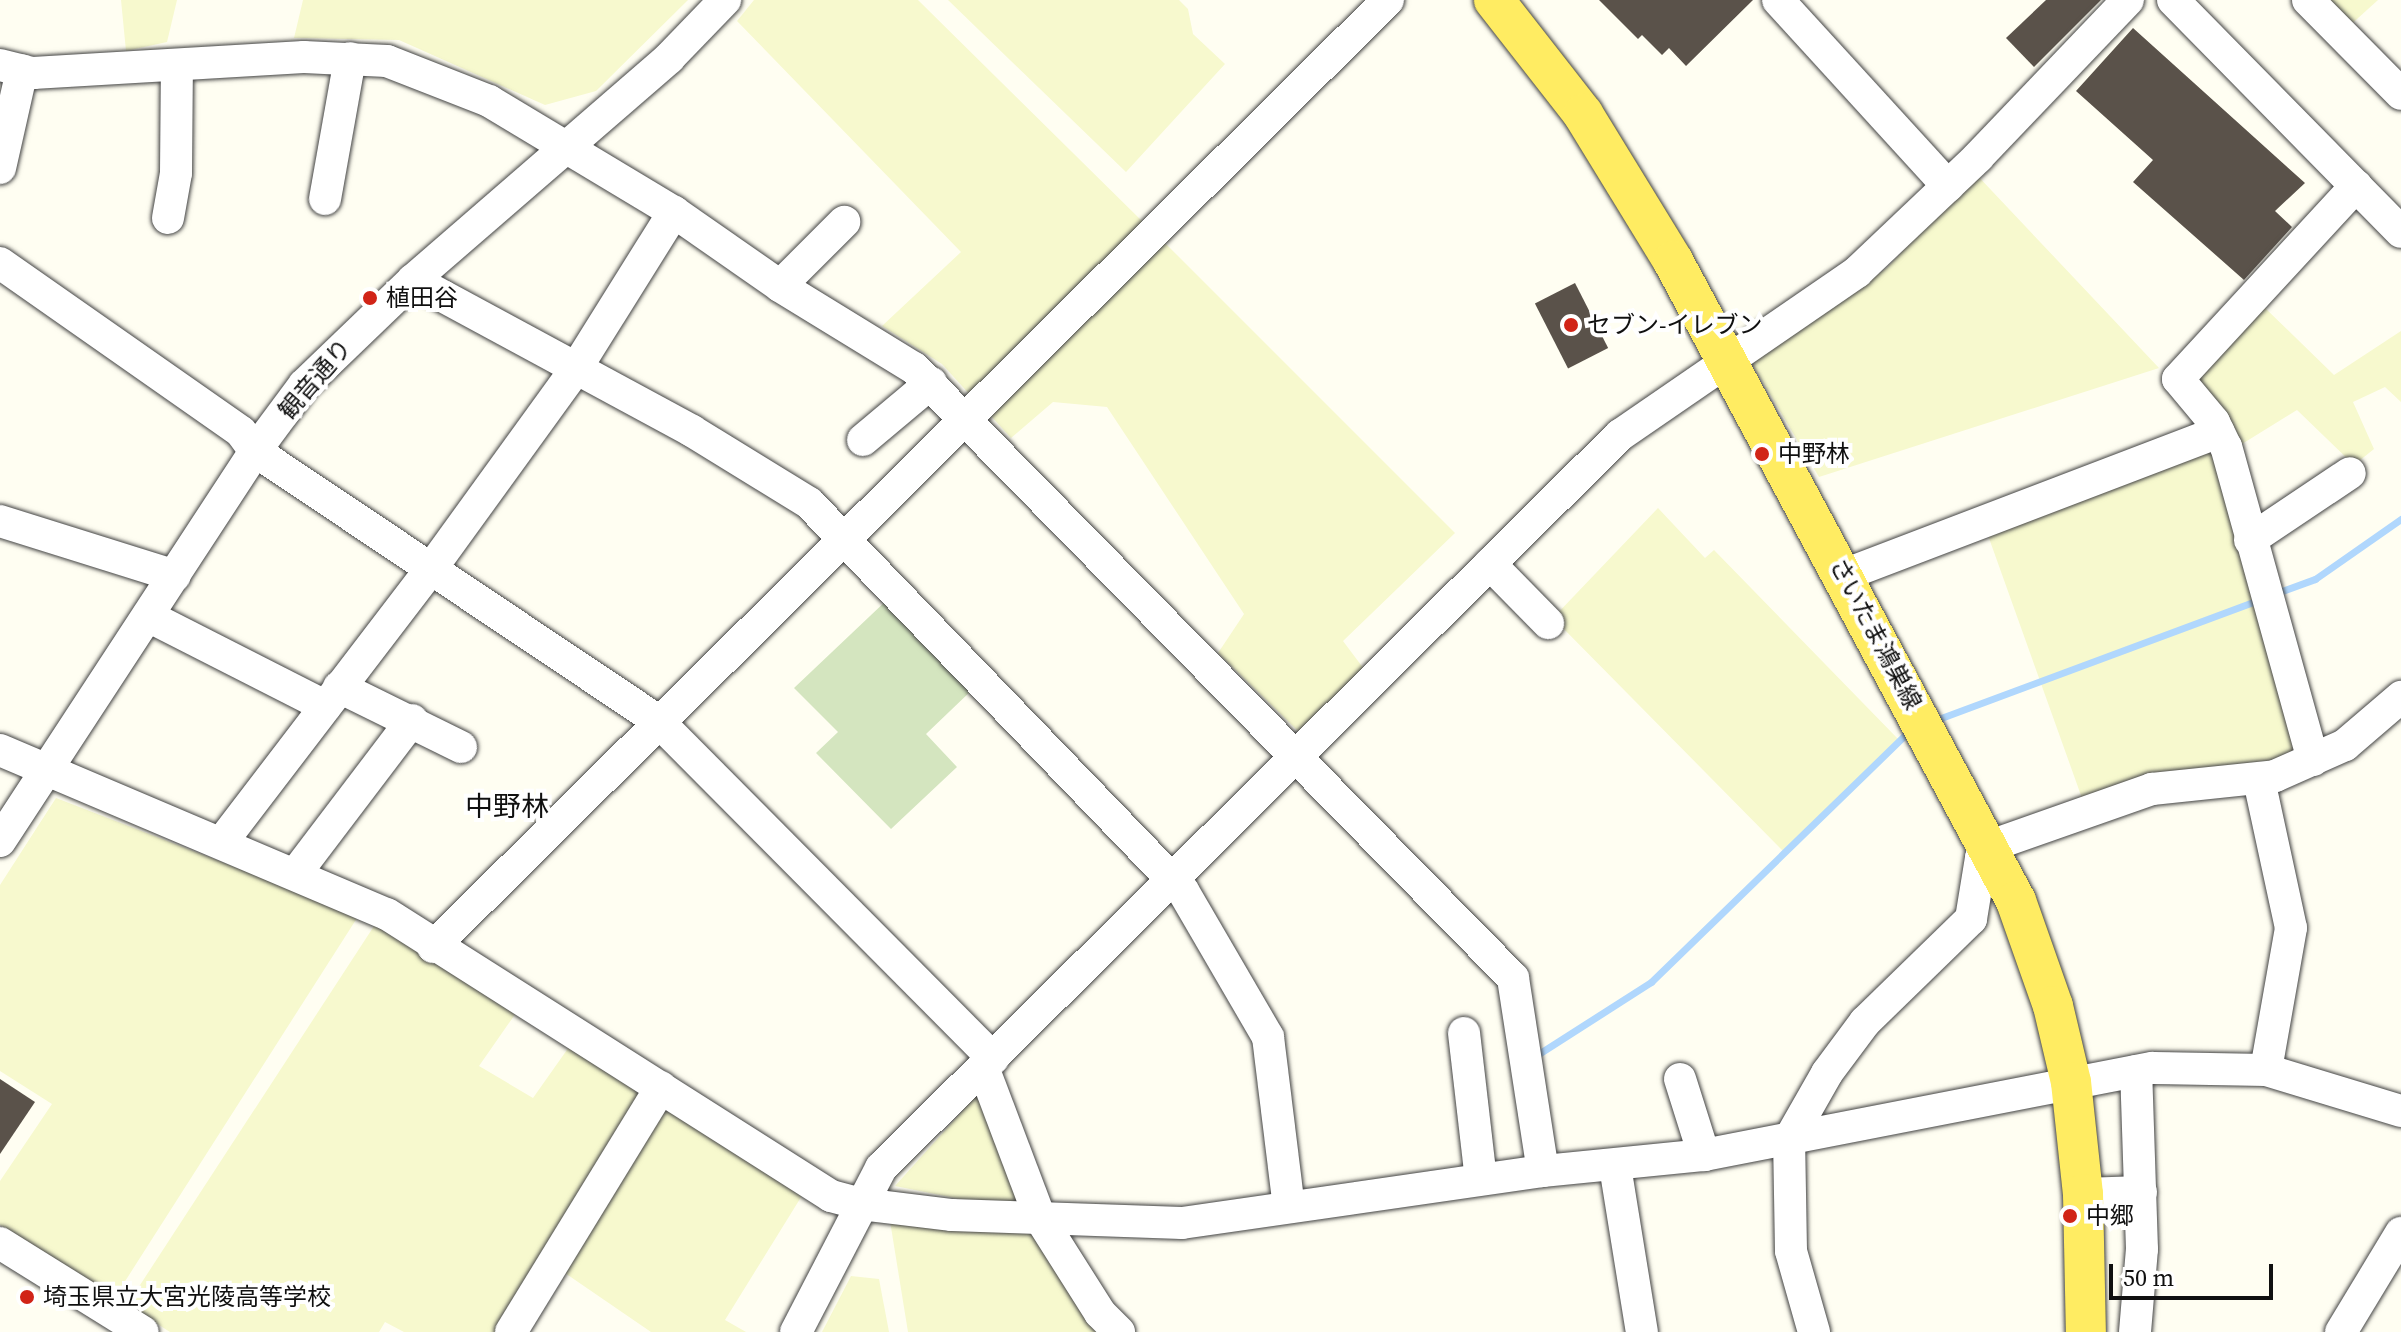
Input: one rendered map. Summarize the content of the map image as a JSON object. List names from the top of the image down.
{
  "streets": {
    "main road": ["さいたま鴻巣線"],
    "street": ["観音通り"]
  },
  "districts": ["中野林"],
  "places": [
    "植田谷",
    "セブン-イレブン",
    "中野林",
    "中郷",
    "埼玉県立大宮光陵高等学校"
  ],
  "scale_bar": "50 m"
}
